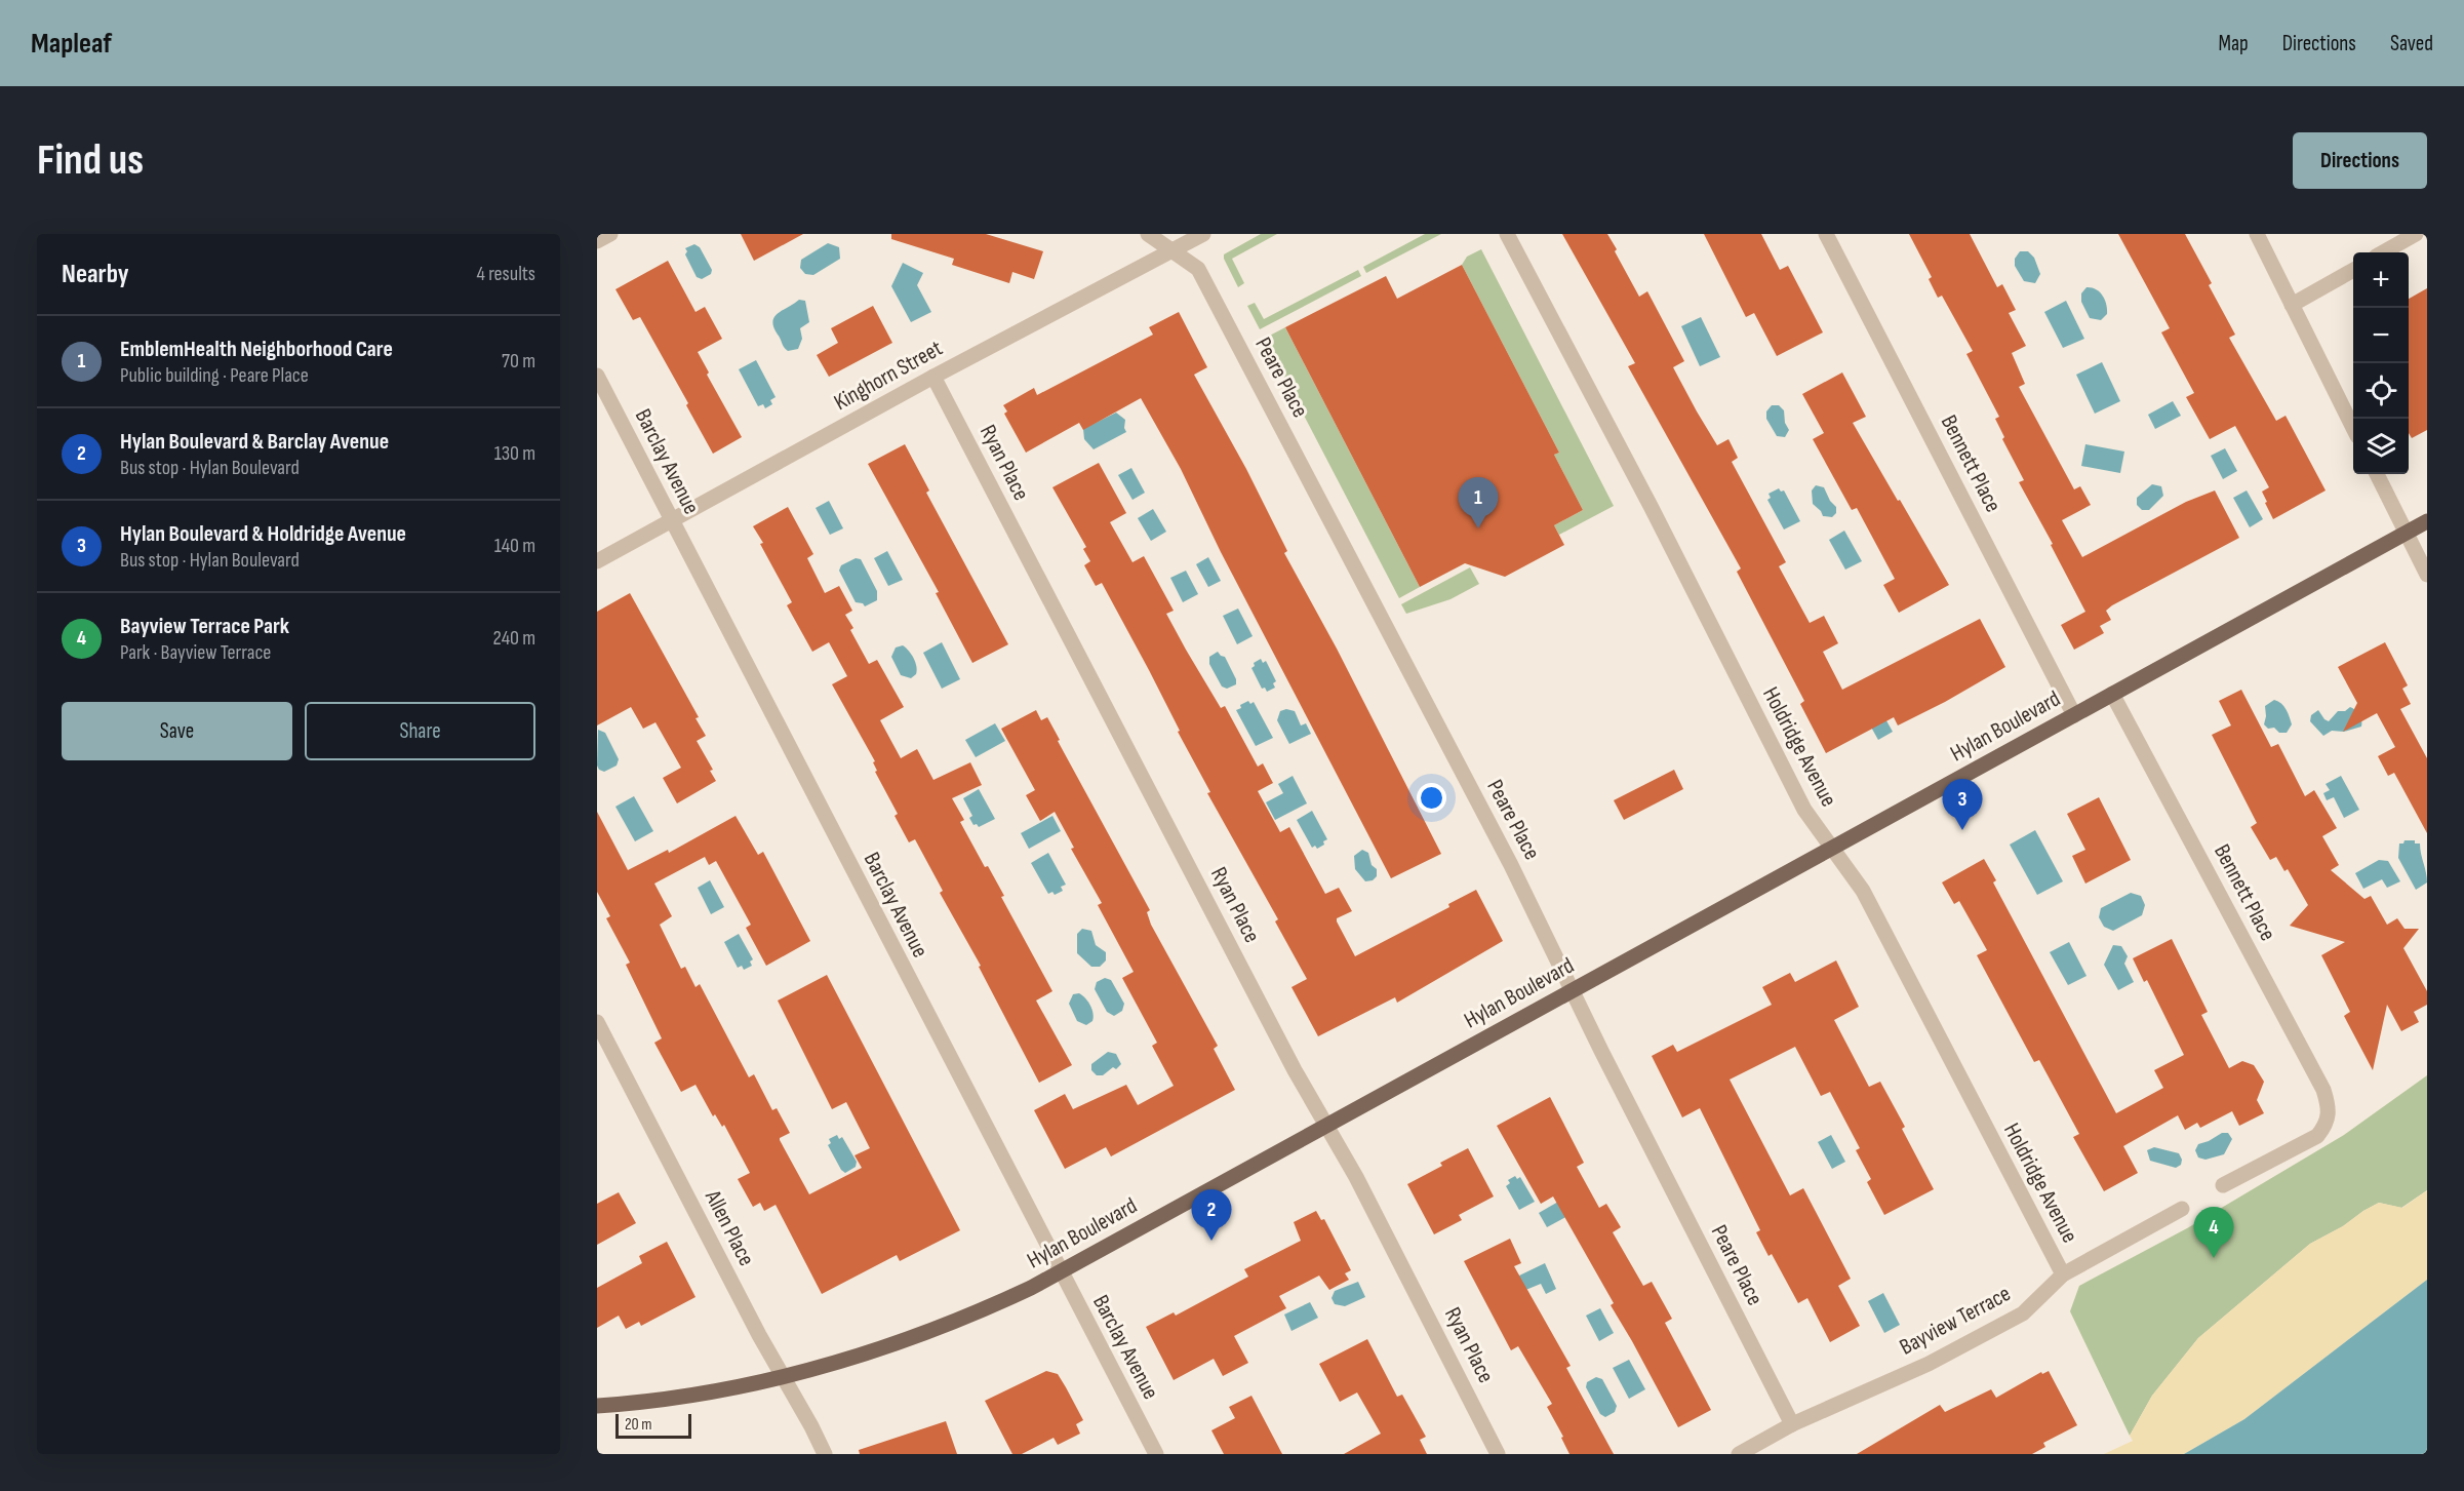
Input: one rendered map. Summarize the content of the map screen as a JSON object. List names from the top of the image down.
{
  "streets": {
    "main road": ["Hylan Boulevard"],
    "street": [
      "Kinghorn Street",
      "Peare Place",
      "Barclay Avenue",
      "Ryan Place",
      "Bennett Place",
      "Holdridge Avenue",
      "Allen Place",
      "Bayview Terrace"
    ]
  },
  "crossings": [
    ["Kinghorn Street", "Peare Place"],
    ["Kinghorn Street", "Barclay Avenue"],
    ["Kinghorn Street", "Ryan Place"],
    ["Peare Place", "Hylan Boulevard"],
    ["Peare Place", "Bayview Terrace"],
    ["Barclay Avenue", "Hylan Boulevard"],
    ["Ryan Place", "Hylan Boulevard"],
    ["Bennett Place", "Hylan Boulevard"],
    ["Hylan Boulevard", "Holdridge Avenue"],
    ["Hylan Boulevard", "Allen Place"],
    ["Holdridge Avenue", "Bayview Terrace"]
  ],
  "scale_bar": "20 m",
  "page": {
    "header": "Mapleaf",
    "nav": ["Map", "Directions", "Saved"],
    "buttons": [
      "Directions",
      ["Save", "Share"]
    ],
    "title": "Find us",
    "heading": ["Nearby", "4 results"],
    "map_buttons": ["+", "−"],
    "list": [
      {
        "mark": "1",
        "name": "EmblemHealth Neighborhood Care",
        "note": "Public building · Peare Place",
        "value": "70 m"
      },
      {
        "mark": "2",
        "name": "Hylan Boulevard & Barclay Avenue",
        "note": "Bus stop · Hylan Boulevard",
        "value": "130 m"
      },
      {
        "mark": "3",
        "name": "Hylan Boulevard & Holdridge Avenue",
        "note": "Bus stop · Hylan Boulevard",
        "value": "140 m"
      },
      {
        "mark": "4",
        "name": "Bayview Terrace Park",
        "note": "Park · Bayview Terrace",
        "value": "240 m"
      }
    ],
    "pins": [
      "1",
      "3",
      "2",
      "4"
    ],
    "scale": "20 m"
  }
}
